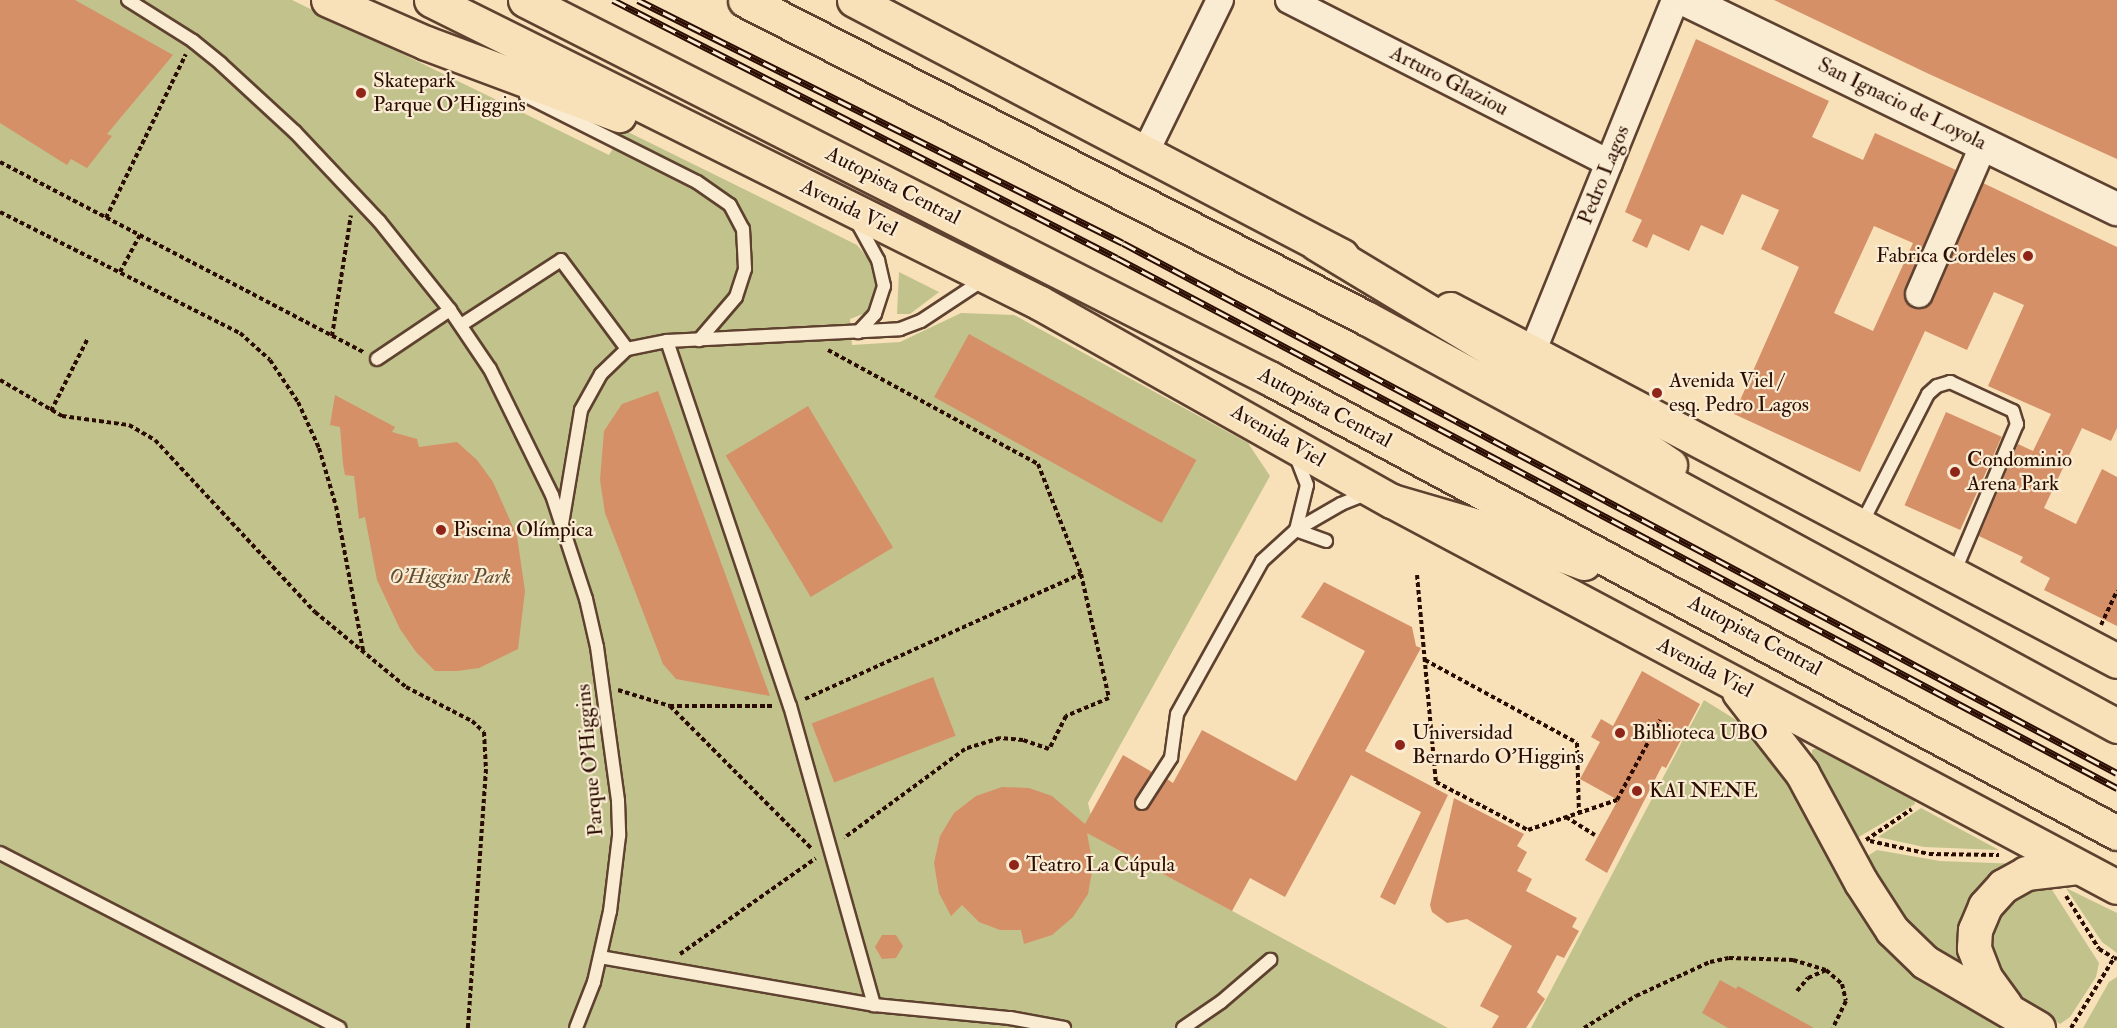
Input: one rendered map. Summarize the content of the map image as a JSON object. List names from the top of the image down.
{
  "streets": {
    "main road": ["Autopista Central", "Avenida Viel"],
    "street": ["Arturo Glaziou", "San Ignacio de Loyola", "Pedro Lagos"],
    "lane": ["Parque O'Higgins"]
  },
  "crossings": [
    ["Arturo Glaziou", "Pedro Lagos"]
  ],
  "parks": ["O'Higgins Park"],
  "places": [
    "Skatepark Parque O'Higgins",
    "Fabrica Cordeles",
    "Avenida Viel / esq. Pedro Lagos",
    "Condominio Arena Park",
    "Piscina Olímpica",
    "Biblioteca UBO",
    "Universidad Bernardo O'Higgins",
    "KAI NENE",
    "Teatro La Cúpula"
  ]
}
